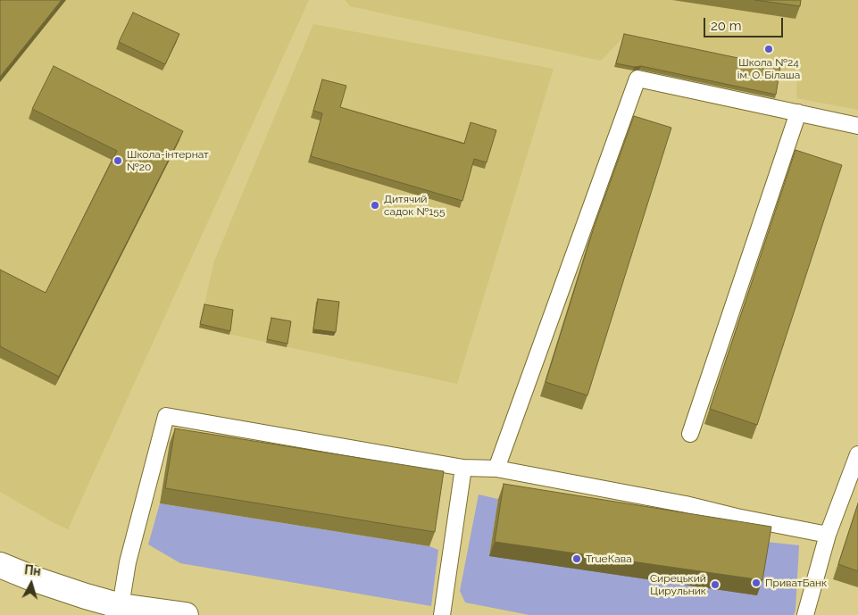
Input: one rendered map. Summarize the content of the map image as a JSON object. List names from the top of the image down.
{
  "places": [
    "Школа №24 ім. О. Білаша",
    "Школа-інтернат №20",
    "Дитячий садок №155",
    "TrueКава",
    "ПриватБанк",
    "Сирецький Цирульник"
  ],
  "scale_bar": "20 m",
  "north": "top"
}
